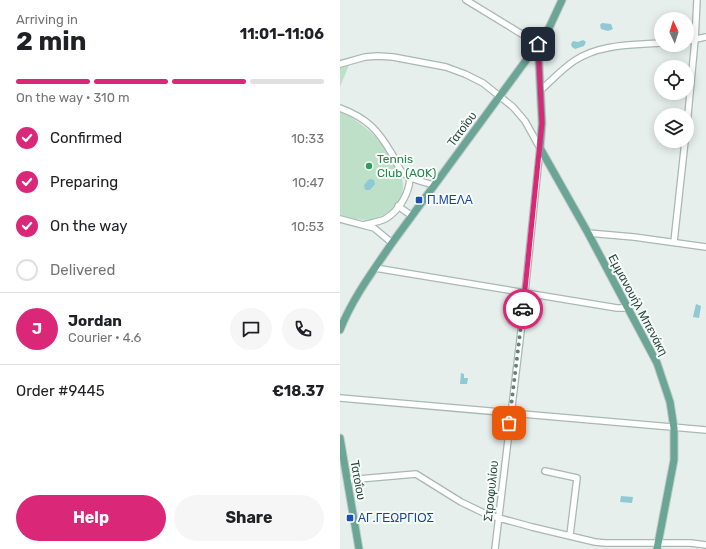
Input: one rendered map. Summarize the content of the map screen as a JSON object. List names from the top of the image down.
{
  "streets": {
    "main road": ["Τατοΐου", "Εμμανουήλ Μπενάκη", "Στροφυλίου"]
  },
  "crossings": [
    ["Τατοΐου", "Εμμανουήλ Μπενάκη"],
    ["Τατοΐου", "Στροφυλίου"],
    ["Εμμανουήλ Μπενάκη", "Στροφυλίου"]
  ],
  "places": {
    "other": ["Tennis Club (AOK)"],
    "transit": ["Π.ΜΕΛΑ", "ΑΓ.ΓΕΩΡΓΙΟΣ"]
  },
  "north": "top",
  "page": {
    "heading": ["2 min", "Arriving in", "11:01–11:06"],
    "panel": [
      "Jordan",
      "Courier · 4.6",
      "Order #9445",
      "€18.37"
    ],
    "bar": "On the way · 310 m",
    "list": [
      ["Confirmed", "10:33"],
      ["Preparing", "10:47"],
      ["On the way", "10:53"],
      "Delivered"
    ],
    "round": "J",
    "buttons": ["Help", "Share"]
  }
}
